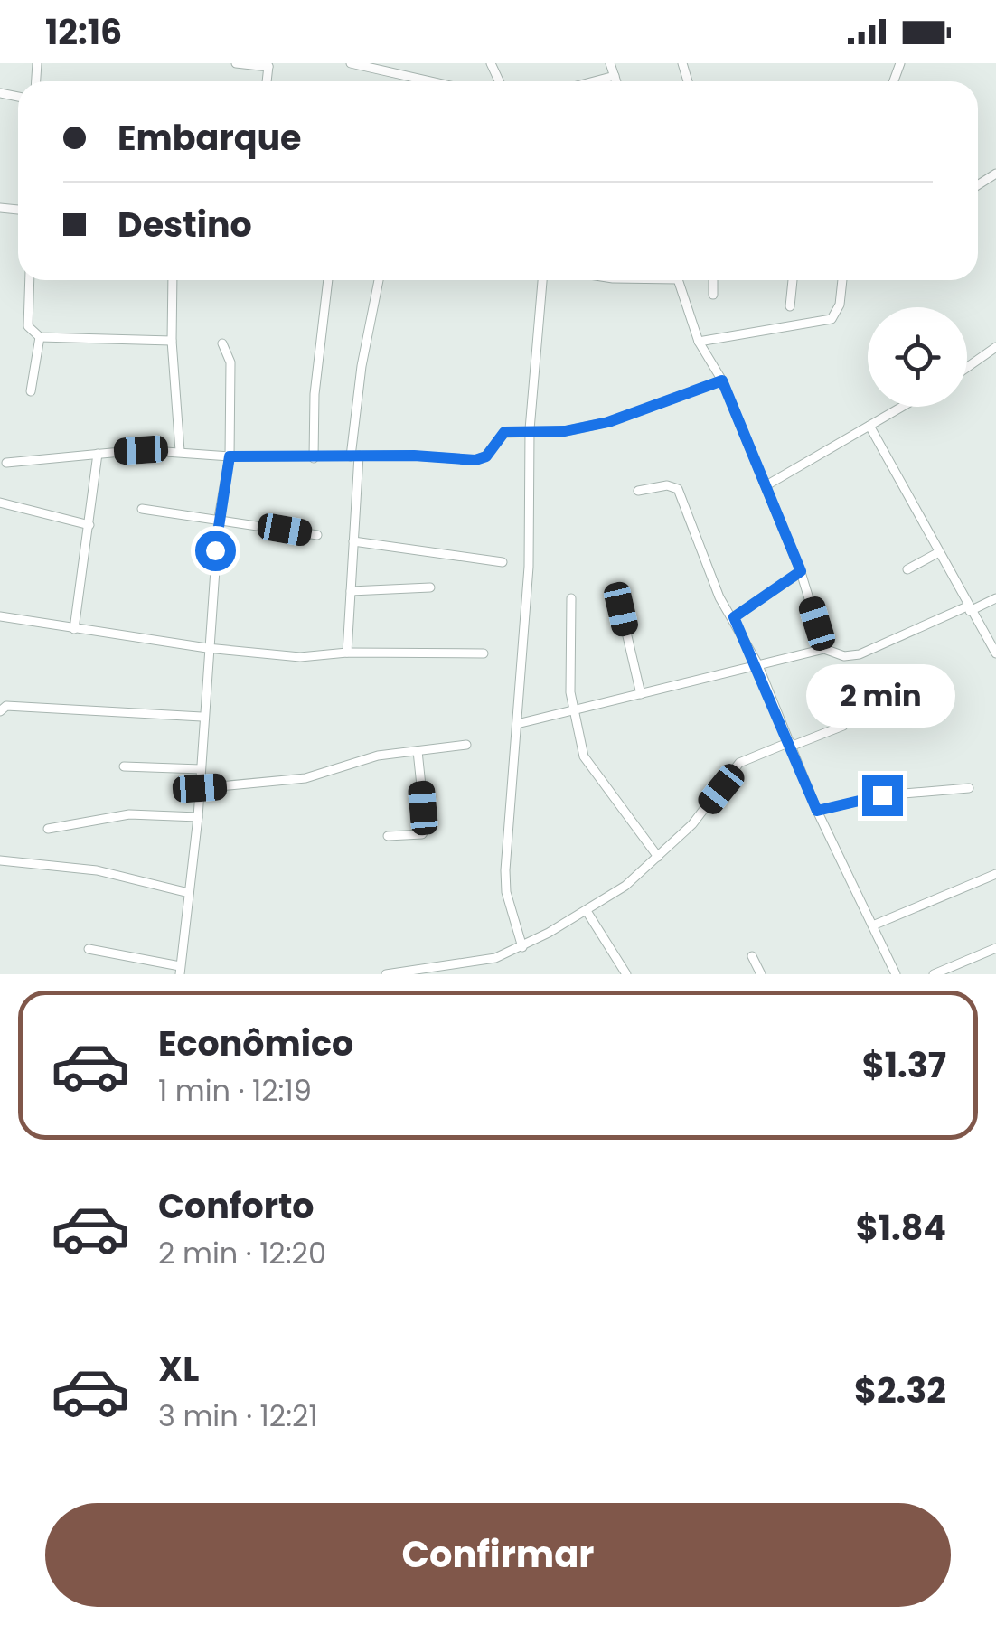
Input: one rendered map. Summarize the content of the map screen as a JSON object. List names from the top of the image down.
{
  "page": {
    "status": "12:16",
    "banner": ["Embarque", "Destino"],
    "bubble": "2 min",
    "list": [
      {
        "name": "Econômico",
        "note": "1 min · 12:19",
        "value": "$1.37"
      },
      {
        "name": "Conforto",
        "note": "2 min · 12:20",
        "value": "$1.84"
      },
      {
        "name": "XL",
        "note": "3 min · 12:21",
        "value": "$2.32"
      }
    ],
    "buttons": "Confirmar"
  }
}
